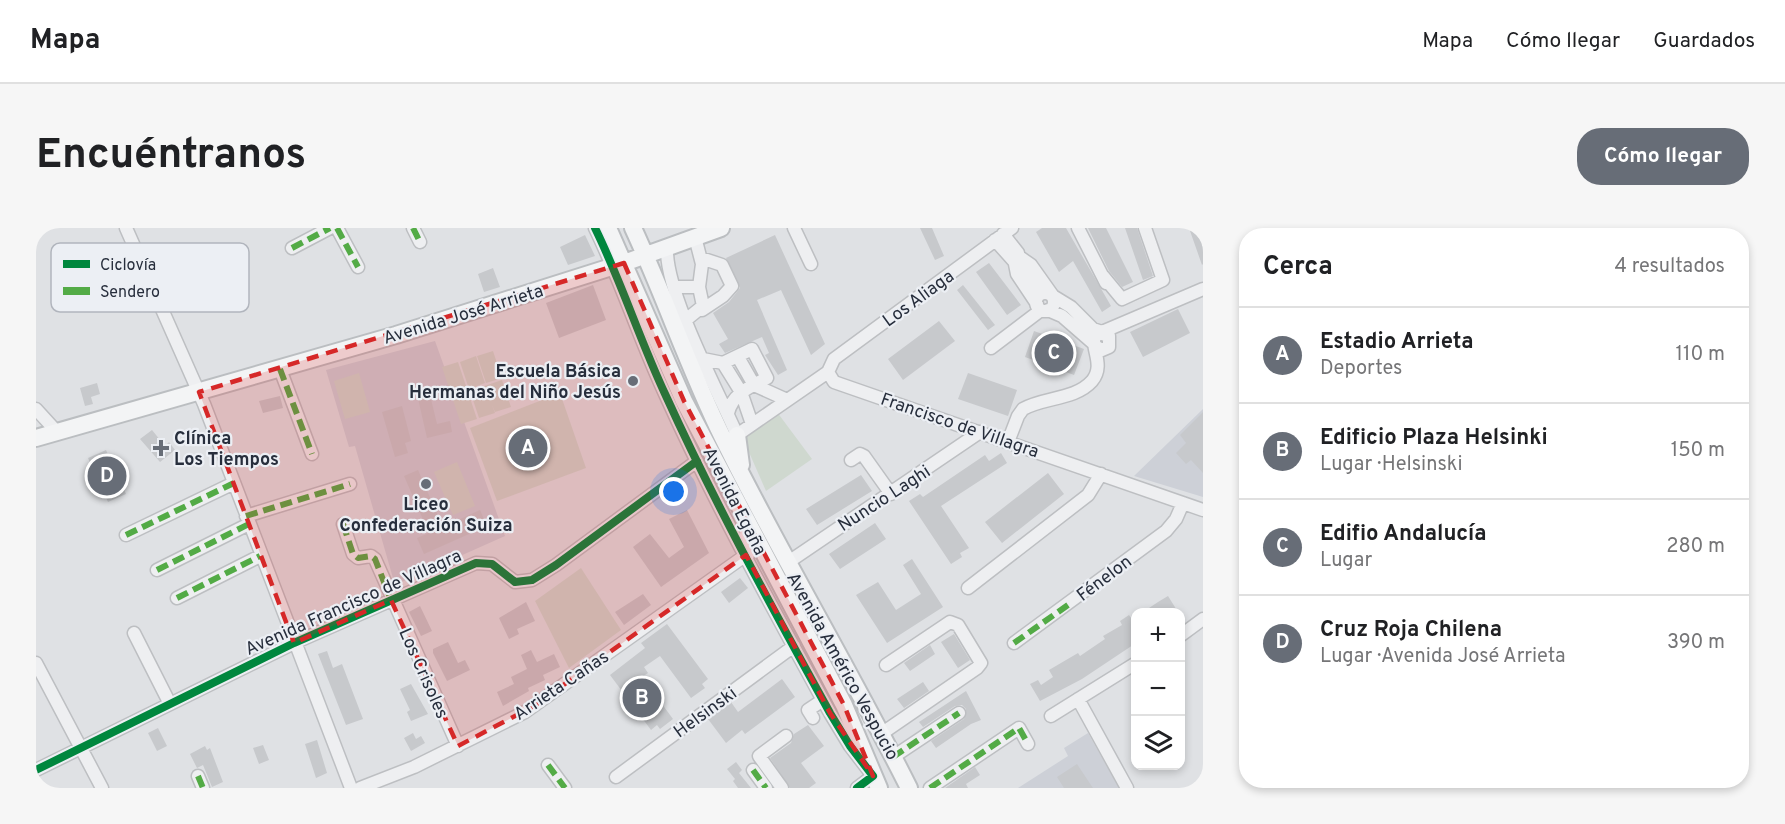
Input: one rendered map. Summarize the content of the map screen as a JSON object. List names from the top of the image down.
{
  "streets": {
    "main road": ["Avenida José Arrieta", "Avenida Américo Vespucio"],
    "street": [
      "Los Aliaga",
      "Francisco de Villagra",
      "Nuncio Laghi",
      "Avenida Egaña",
      "Fénelon",
      "Avenida Francisco de Villagra",
      "Los Crisoles",
      "Arrieta Cañas",
      "Helsinski"
    ]
  },
  "crossings": [
    ["Los Aliaga", "Francisco de Villagra"],
    ["Avenida José Arrieta", "Avenida Egaña"],
    ["Avenida José Arrieta", "Avenida Américo Vespucio"],
    ["Francisco de Villagra", "Nuncio Laghi"],
    ["Francisco de Villagra", "Fénelon"],
    ["Nuncio Laghi", "Avenida Américo Vespucio"],
    ["Avenida Egaña", "Avenida Francisco de Villagra"],
    ["Avenida Egaña", "Avenida Américo Vespucio"],
    ["Avenida Egaña", "Arrieta Cañas"],
    ["Avenida Egaña", "Helsinski"],
    ["Avenida Francisco de Villagra", "Los Crisoles"],
    ["Los Crisoles", "Arrieta Cañas"]
  ],
  "places": {
    "other": ["Escuela Básica Hermanas del Niño Jesús", "Liceo Confederación Suiza"],
    "health": ["Clínica Los Tiempos"]
  },
  "legend": ["Ciclovía", "Sendero"],
  "page": {
    "header": "Mapa",
    "nav": ["Mapa", "Cómo llegar", "Guardados"],
    "buttons": "Cómo llegar",
    "title": "Encuéntranos",
    "heading": ["Cerca", "4 resultados"],
    "list": [
      {
        "mark": "A",
        "name": "Estadio Arrieta",
        "note": "Deportes",
        "value": "110 m"
      },
      {
        "mark": "B",
        "name": "Edificio Plaza Helsinki",
        "note": "Lugar · Helsinski",
        "value": "150 m"
      },
      {
        "mark": "C",
        "name": "Edifio Andalucía",
        "note": "Lugar",
        "value": "280 m"
      },
      {
        "mark": "D",
        "name": "Cruz Roja Chilena",
        "note": "Lugar · Avenida José Arrieta",
        "value": "390 m"
      }
    ],
    "pins": [
      "C",
      "A",
      "D",
      "B"
    ],
    "map_buttons": ["+", "−"]
  }
}
